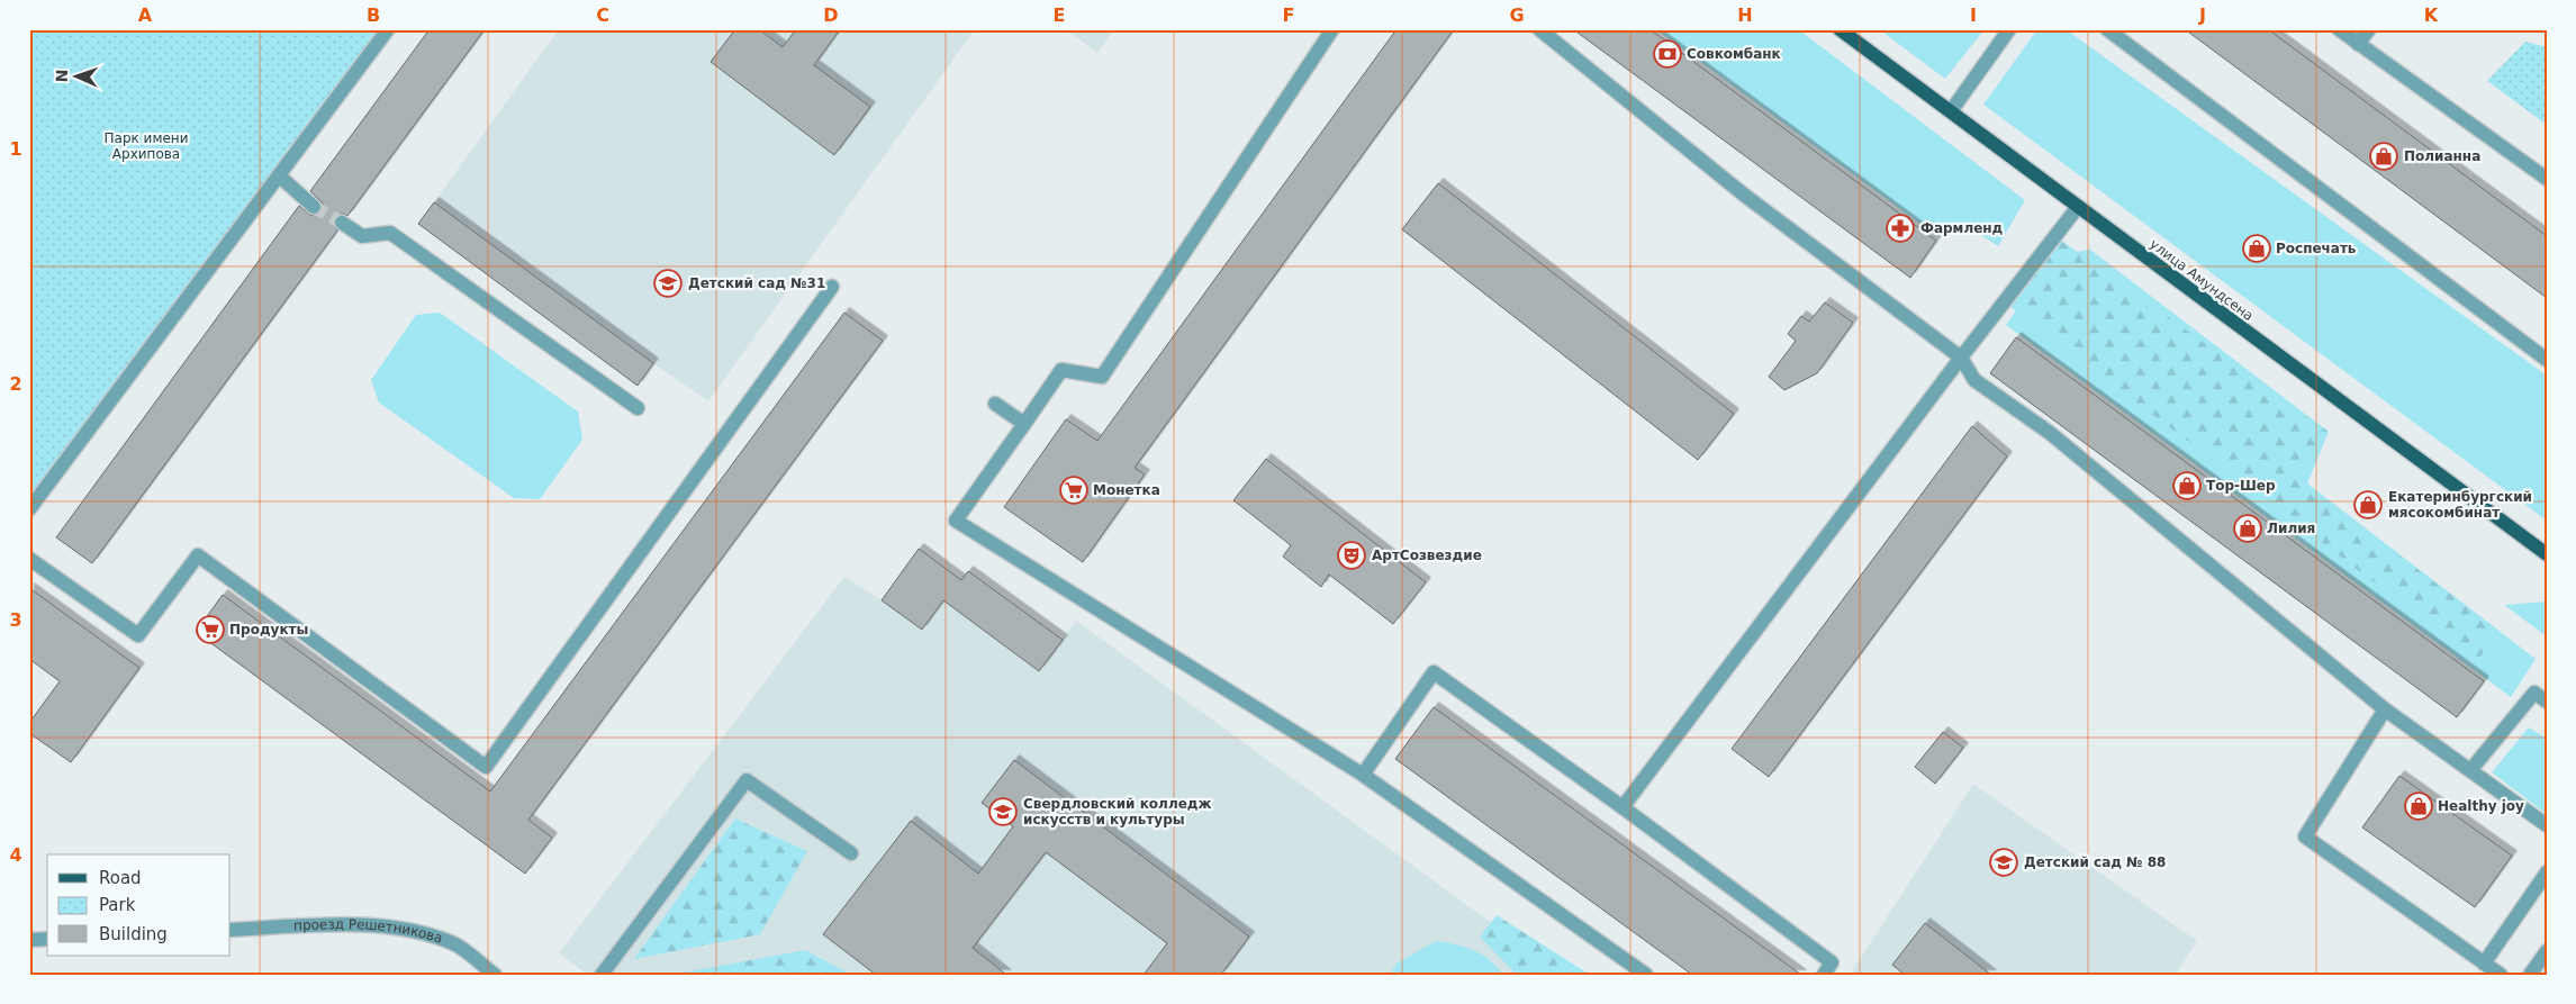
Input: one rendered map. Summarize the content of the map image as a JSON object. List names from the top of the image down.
{
  "streets": {
    "main road": ["улица Амундсена"],
    "street": ["проезд Решетникова"]
  },
  "parks": ["Парк имени Архипова"],
  "places": {
    "bank": ["Совкомбанк"],
    "shop": [
      "Полианна",
      "Роспечать",
      "Тор-Шер",
      "Екатеринбургский мясокомбинат",
      "Лилия",
      "Healthy joy"
    ],
    "pharmacy": ["Фармленд"],
    "school or university": ["Детский сад №31", "Свердловский колледж искусств и культуры", "Детский сад № 88"],
    "supermarket": ["Монетка", "Продукты"],
    "theatre": ["АртСозвездие"]
  },
  "legend": ["Road", "Park", "Building"],
  "north": "left",
  "grid": {
    "columns": [
      "A",
      "B",
      "C",
      "D",
      "E",
      "F",
      "G",
      "H",
      "I",
      "J",
      "K"
    ],
    "rows": [
      "1",
      "2",
      "3",
      "4"
    ]
  }
}
